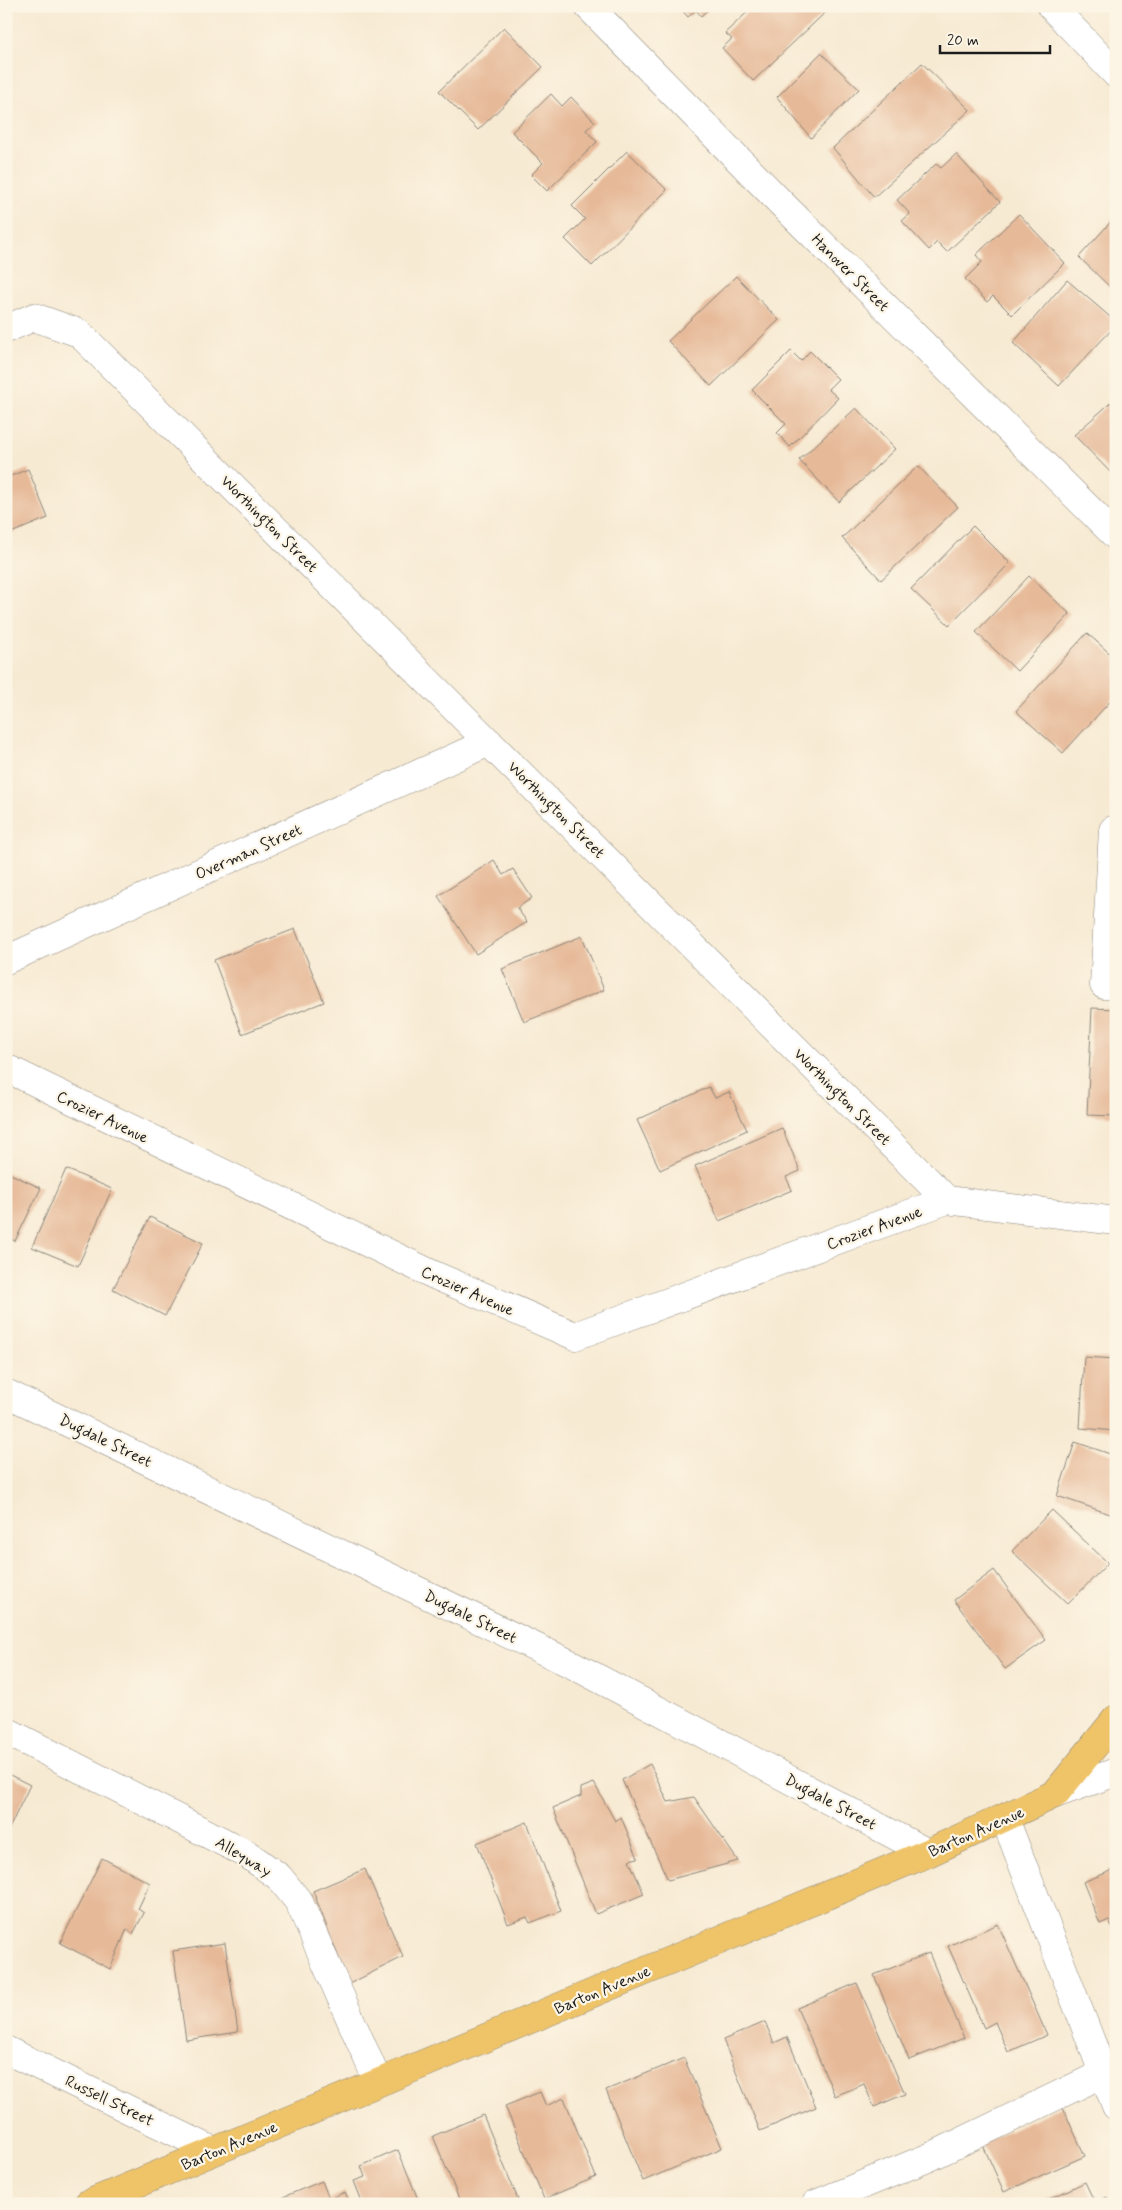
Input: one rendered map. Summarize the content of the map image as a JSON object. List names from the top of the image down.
{
  "streets": {
    "main road": ["Barton Avenue"],
    "street": [
      "Hanover Street",
      "Worthington Street",
      "Overman Street",
      "Crozier Avenue",
      "Dugdale Street",
      "Alleyway",
      "Russell Street"
    ]
  },
  "crossings": [
    ["Worthington Street", "Overman Street"],
    ["Worthington Street", "Crozier Avenue"],
    ["Dugdale Street", "Barton Avenue"],
    ["Barton Avenue", "Alleyway"],
    ["Barton Avenue", "Russell Street"]
  ],
  "scale_bar": "20 m"
}
